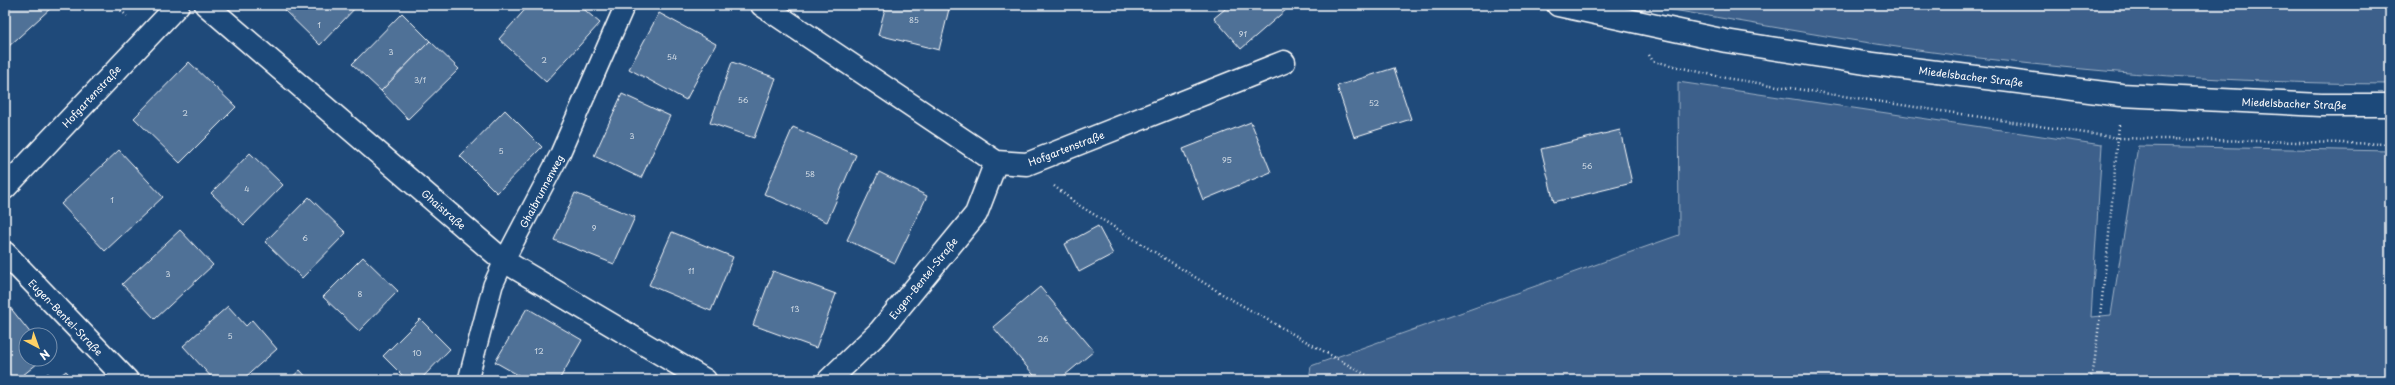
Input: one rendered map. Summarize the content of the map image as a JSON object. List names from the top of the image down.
{
  "streets": {
    "street": [
      "Miedelsbacher Straße",
      "Hofgartenstraße",
      "Ghaistraße",
      "Eugen-Bentel-Straße"
    ],
    "lane": ["Ghaibrunnenweg"]
  },
  "crossings": [
    ["Hofgartenstraße", "Eugen-Bentel-Straße"],
    ["Ghaibrunnenweg", "Ghaistraße"]
  ],
  "house_numbers": [
    "85",
    "1",
    "91",
    "3",
    "54",
    "2",
    "3/1",
    "56",
    "52",
    "2",
    "3",
    "5",
    "95",
    "56",
    "58",
    "4",
    "1",
    "9",
    "6",
    "11",
    "3",
    "8",
    "13",
    "5",
    "26",
    "12",
    "10"
  ],
  "north": "bottom right"
}
